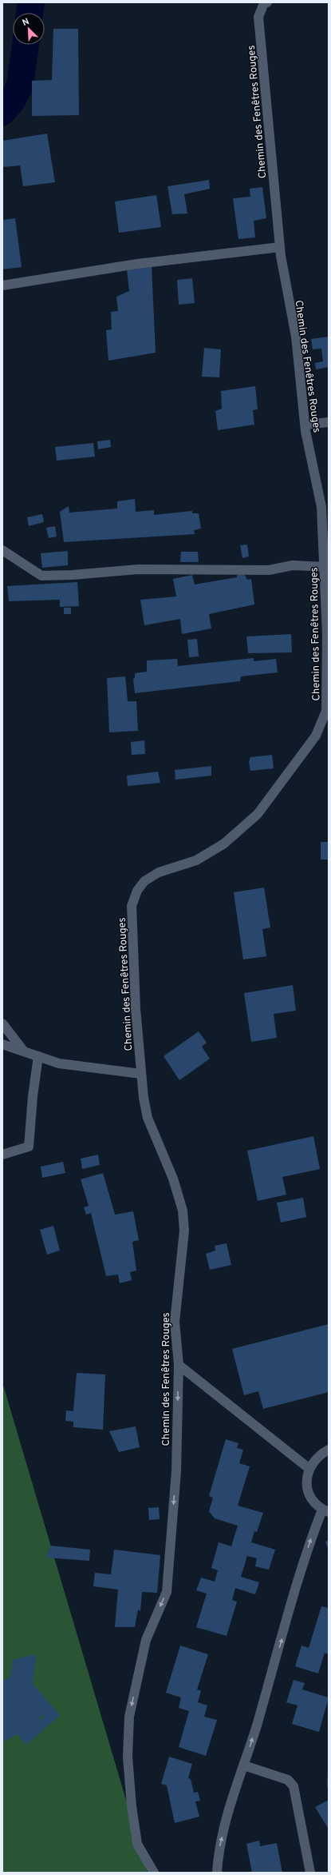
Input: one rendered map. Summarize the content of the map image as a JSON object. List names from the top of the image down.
{
  "streets": {
    "street": ["Chemin des Fenêtres Rouges"]
  },
  "north": "top left"
}
